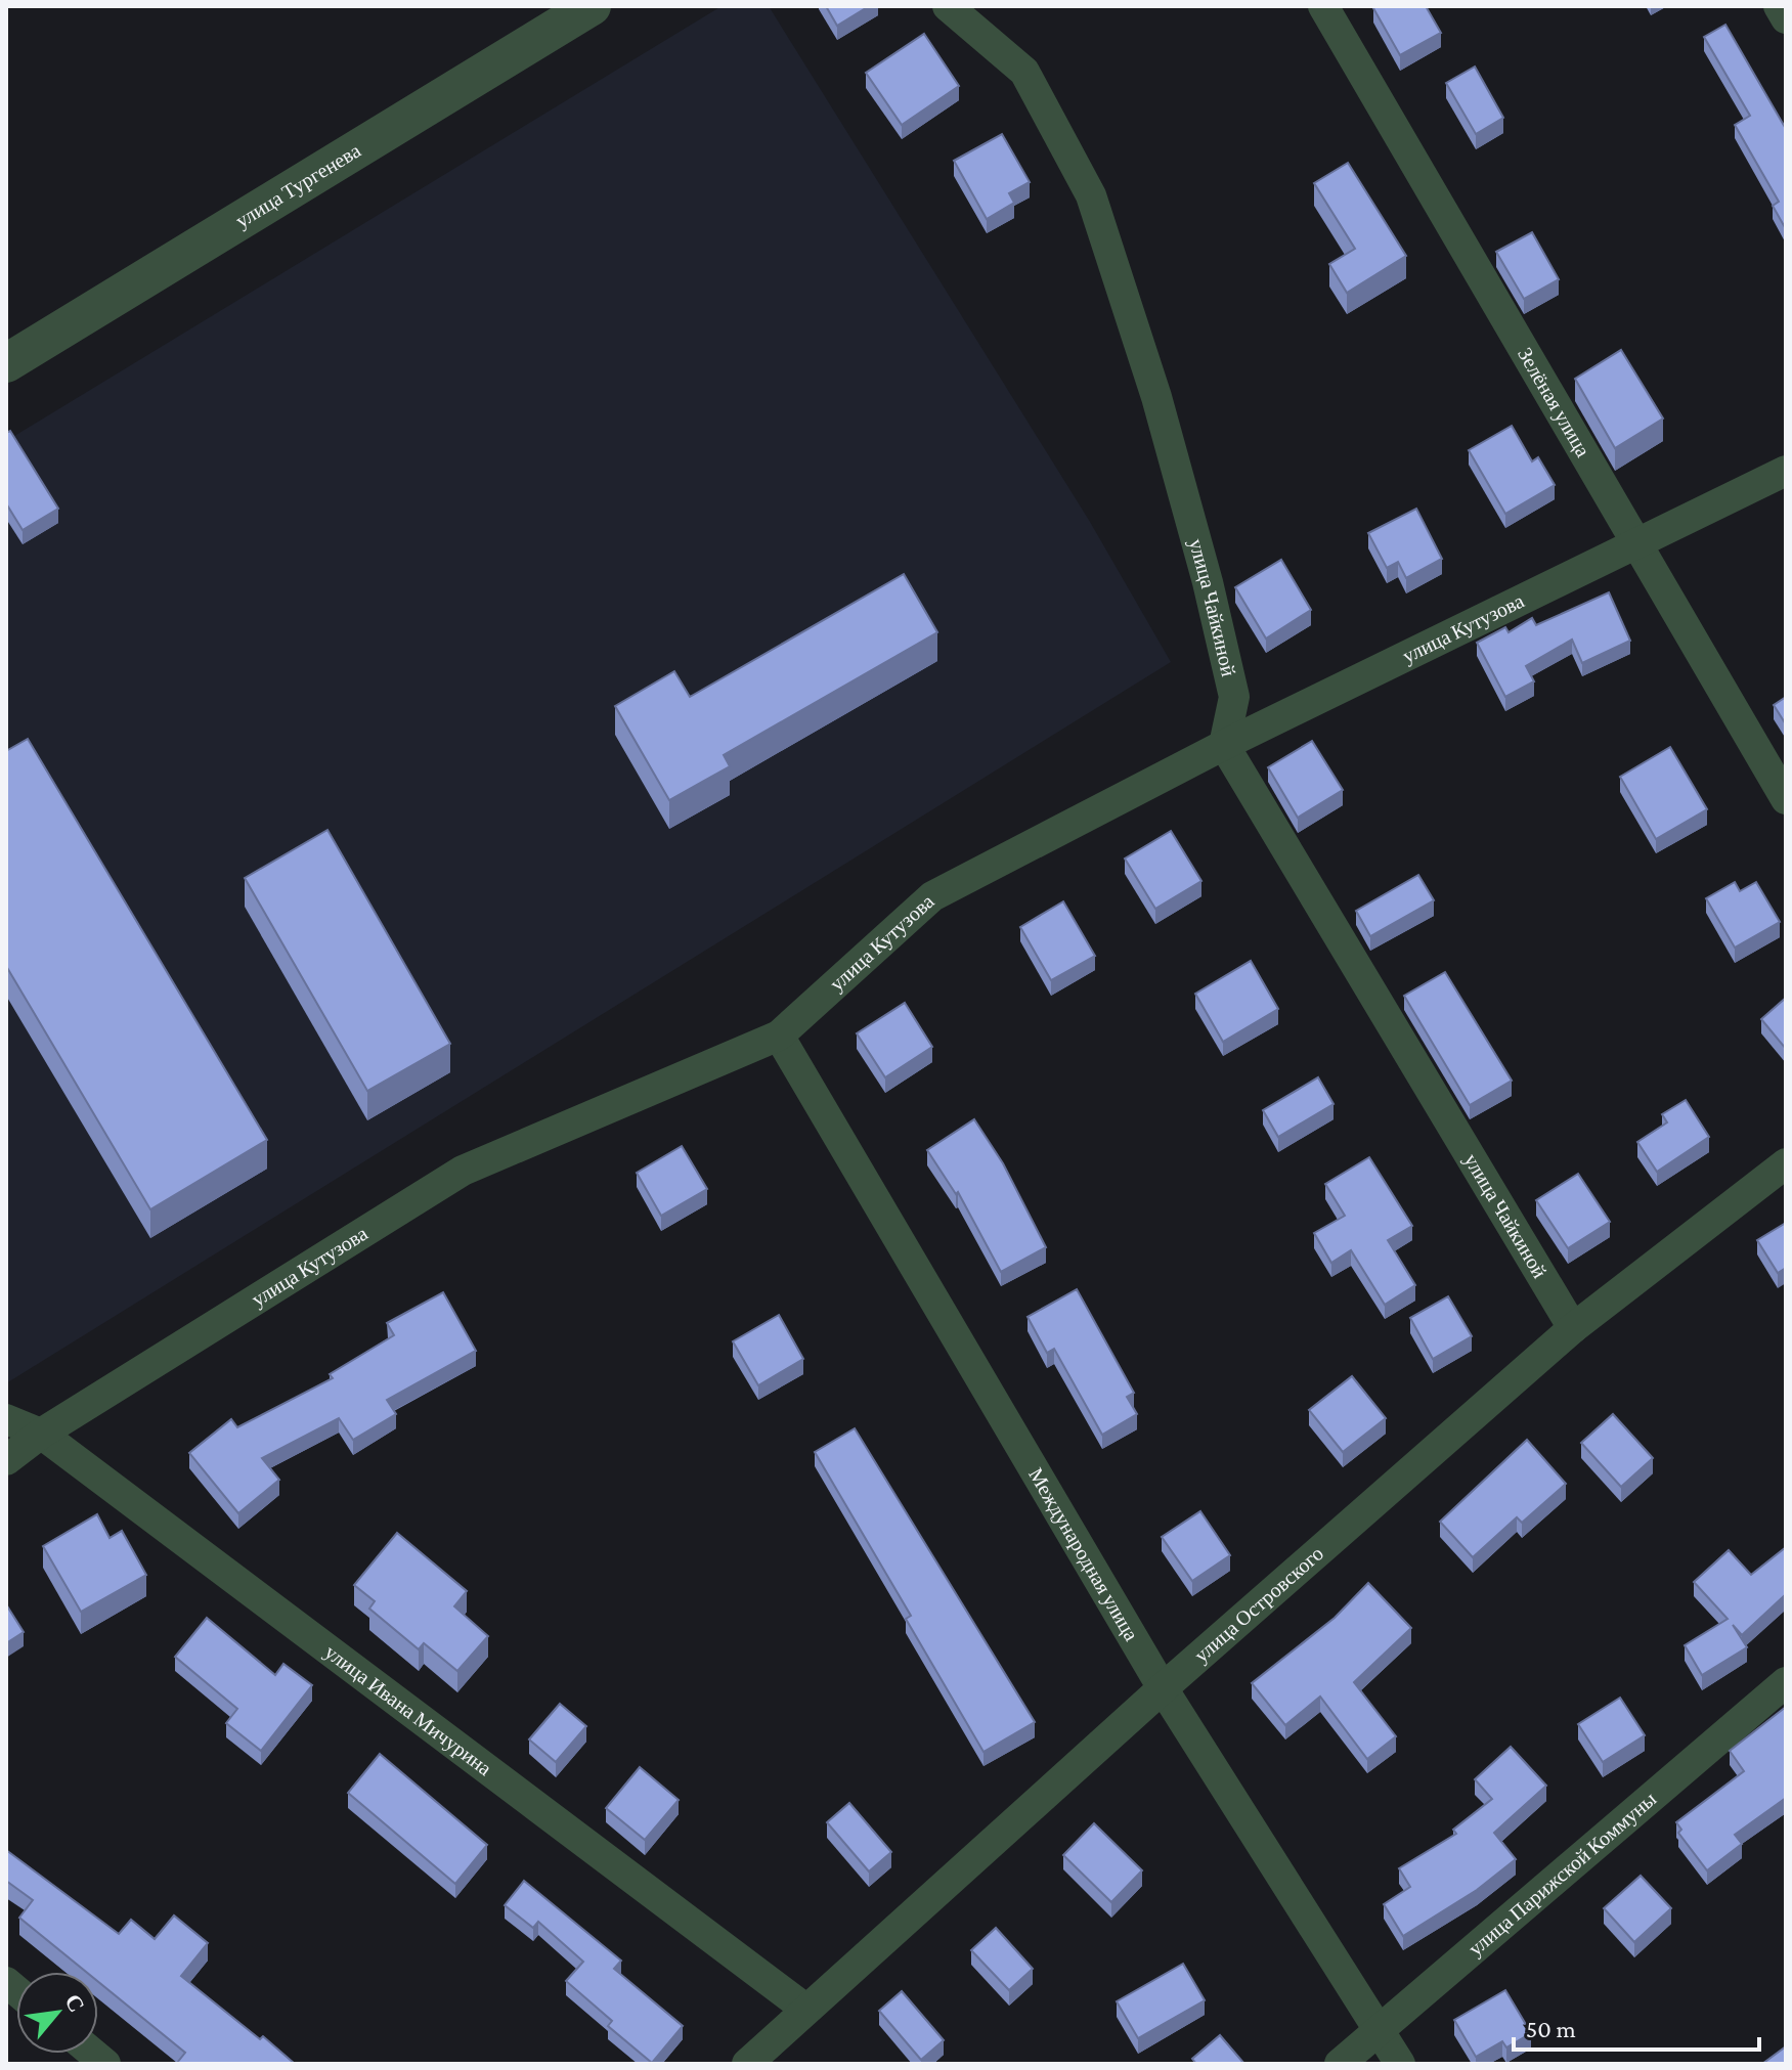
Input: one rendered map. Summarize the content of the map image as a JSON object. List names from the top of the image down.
{
  "streets": {
    "street": [
      "улица Тургенева",
      "Зелёная улица",
      "улица Чайкиной",
      "улица Кутузова",
      "Международная улица",
      "улица Островского",
      "улица Ивана Мичурина",
      "улица Парижской Коммуны"
    ]
  },
  "crossings": [
    ["Зелёная улица", "улица Кутузова"],
    ["улица Чайкиной", "улица Кутузова"],
    ["улица Чайкиной", "улица Островского"],
    ["улица Кутузова", "Международная улица"],
    ["улица Кутузова", "улица Ивана Мичурина"],
    ["Международная улица", "улица Островского"],
    ["Международная улица", "улица Парижской Коммуны"],
    ["улица Островского", "улица Ивана Мичурина"]
  ],
  "scale_bar": "50 m",
  "north": "top right"
}
